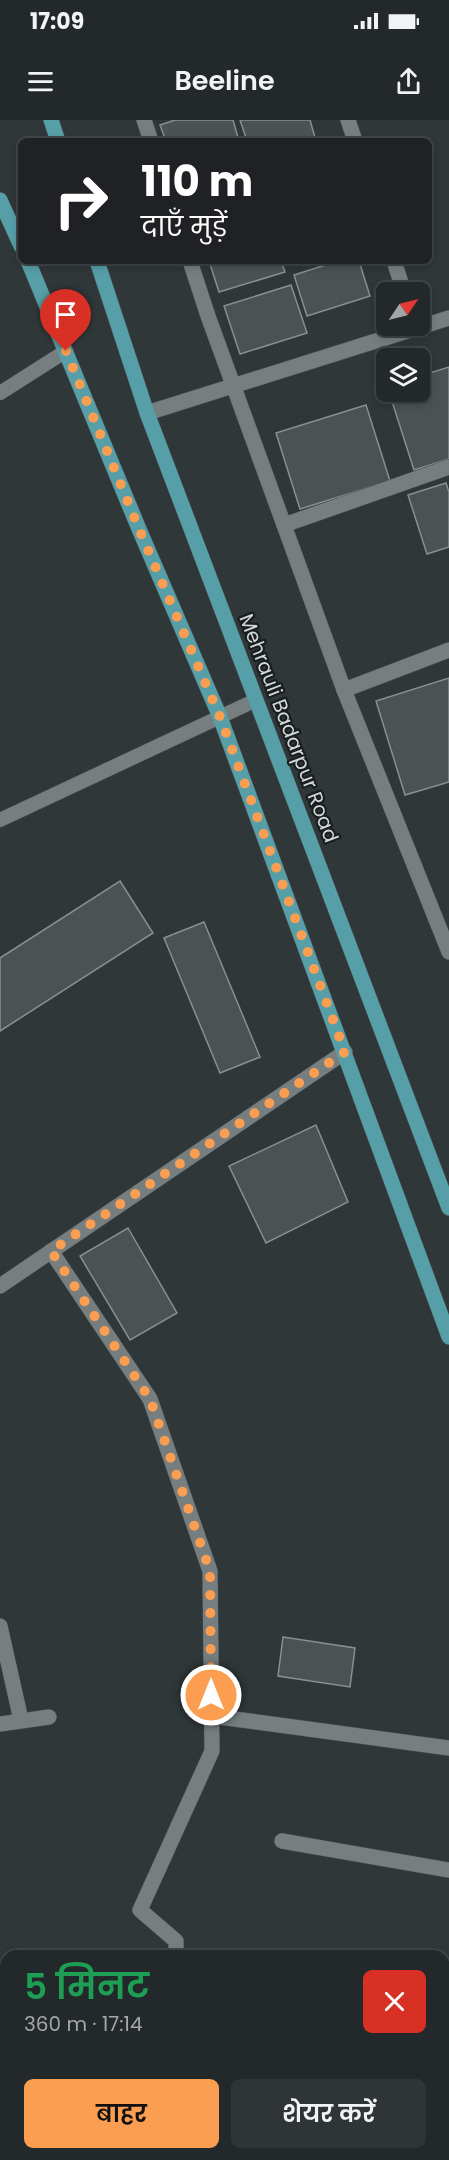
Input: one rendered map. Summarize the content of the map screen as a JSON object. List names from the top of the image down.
{
  "streets": {
    "main road": ["Mehrauli Badarpur Road"]
  },
  "north": "top right",
  "page": {
    "status": "17:09",
    "header": "Beeline",
    "turn": ["110 m", "दाएँ मुड़ें"],
    "heading": ["5 मिनट", "360 m · 17:14"],
    "buttons": ["बाहर", "शेयर करें"]
  }
}
